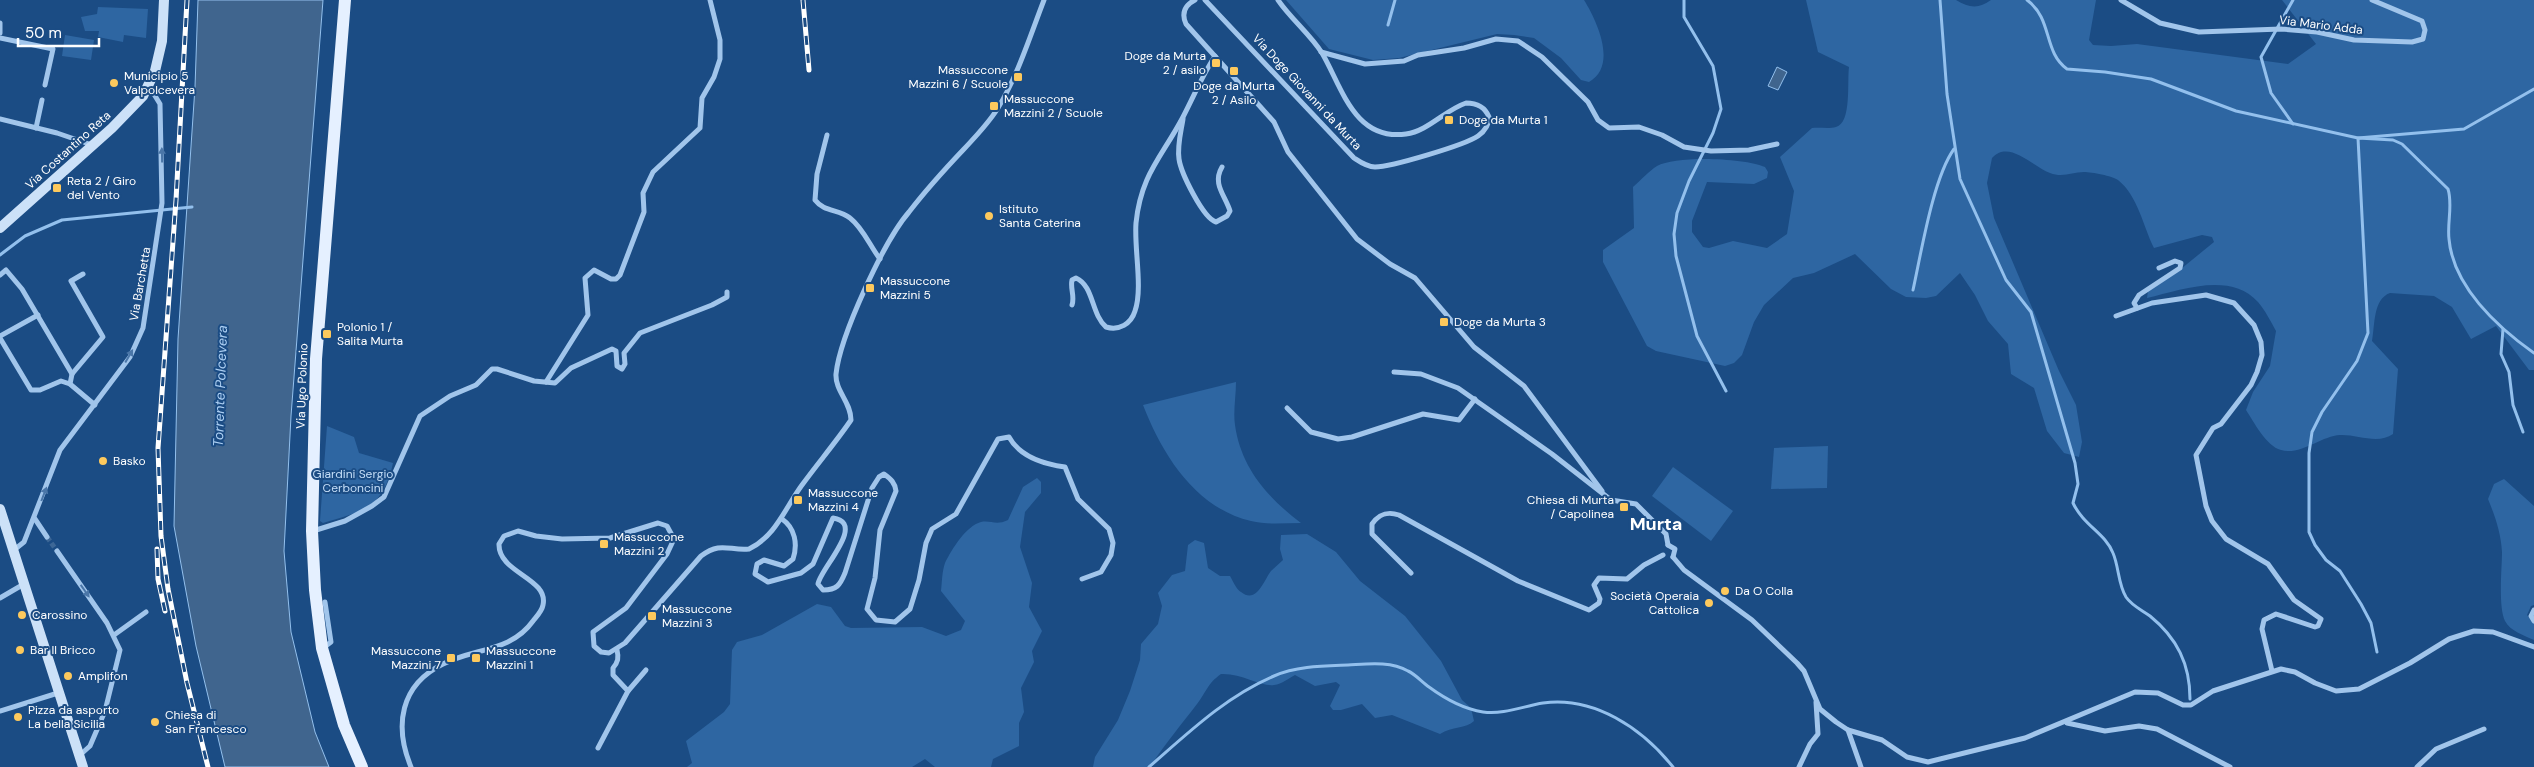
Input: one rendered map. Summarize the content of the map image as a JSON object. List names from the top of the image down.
{
  "streets": {
    "main road": ["Via Costantino Reta", "Via Ugo Polonio"],
    "street": ["Via Mario Adda", "Via Doge Giovanni da Murta", "Via Barchetta"]
  },
  "crossings": [
    ["Via Costantino Reta", "Via Barchetta"]
  ],
  "one_way": ["Via Barchetta"],
  "districts": ["Murta"],
  "water": ["Torrente Polcevera"],
  "parks": ["Giardini Sergio Cerboncini"],
  "places": {
    "transit": [
      "Doge da Murta 2 / asilo",
      "Doge da Murta 2 / Asilo",
      "Massuccone Mazzini 6 / Scuole",
      "Massuccone Mazzini 2 / Scuole",
      "Doge da Murta 1",
      "Reta 2 / Giro del Vento",
      "Massuccone Mazzini 5",
      "Doge da Murta 3",
      "Polonio 1 / Salita Murta",
      "Massuccone Mazzini 4",
      "Chiesa di Murta / Capolinea",
      "Massuccone Mazzini 2",
      "Massuccone Mazzini 3",
      "Massuccone Mazzini 7",
      "Massuccone Mazzini 1"
    ],
    "other": [
      "Municipio 5 Valpolcevera",
      "Istituto Santa Caterina",
      "Basko",
      "Da O Colla",
      "Società Operaia Cattolica",
      "Carossino",
      "Bar Il Bricco",
      "Amplifon",
      "Pizza da asporto La bella Sicilia",
      "Chiesa di San Francesco"
    ]
  },
  "scale_bar": "50 m"
}
